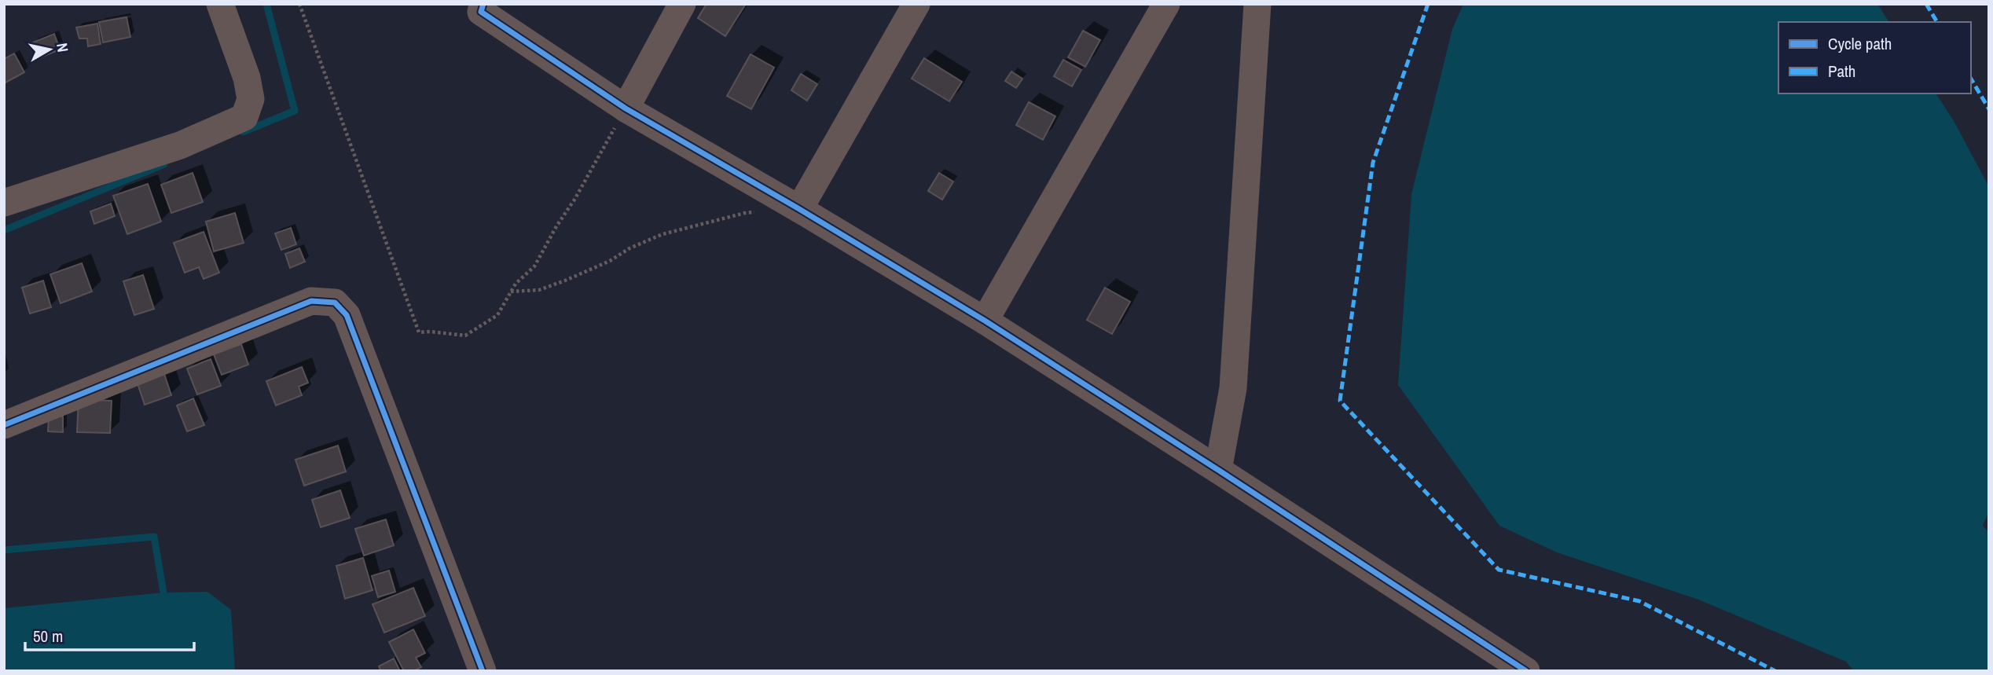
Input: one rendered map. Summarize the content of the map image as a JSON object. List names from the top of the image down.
{
  "legend": ["Cycle path", "Path"],
  "scale_bar": "50 m",
  "north": "right"
}
